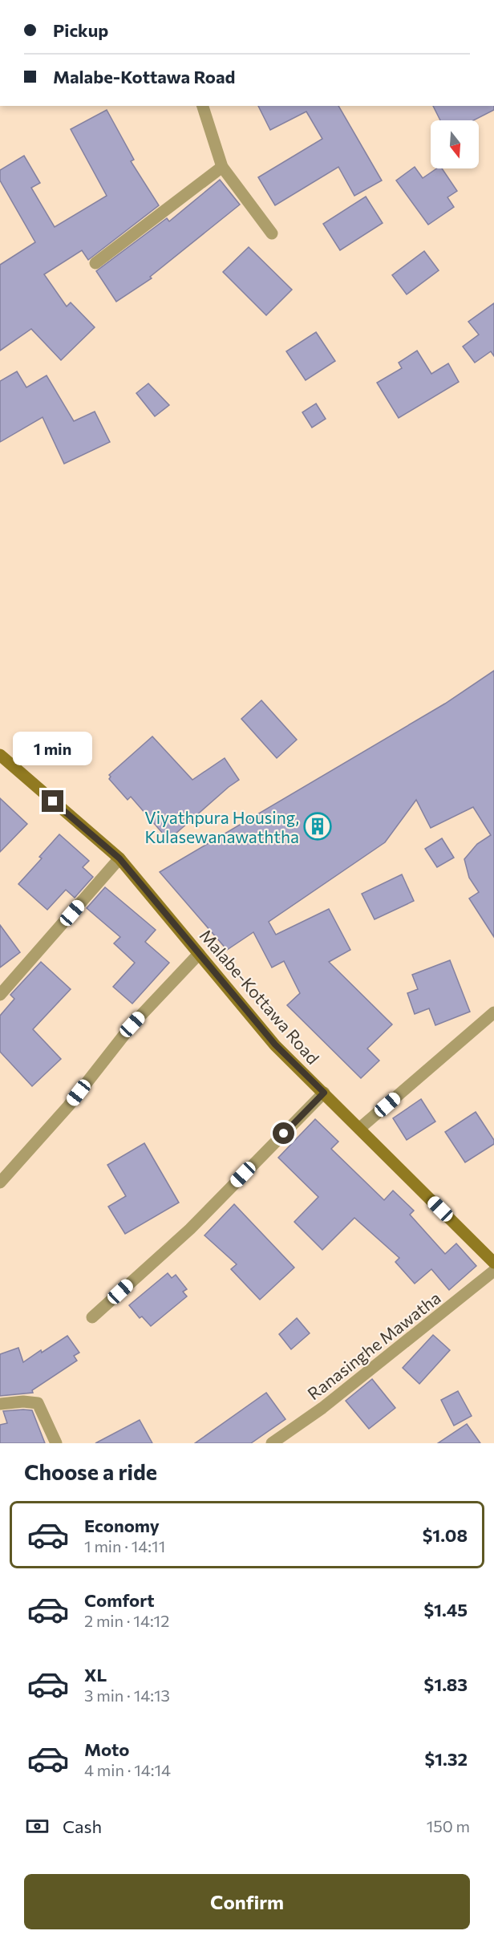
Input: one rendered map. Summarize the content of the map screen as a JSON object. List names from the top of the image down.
{
  "streets": {
    "main road": ["Malabe-Kottawa Road"],
    "street": ["Ranasinghe Mawatha"]
  },
  "places": {
    "building": ["Viyathpura Housing, Kulasewanawaththa"]
  },
  "north": "bottom",
  "page": {
    "banner": ["Pickup", "Malabe-Kottawa Road"],
    "bubble": "1 min",
    "heading": "Choose a ride",
    "list": [
      {
        "name": "Economy",
        "note": "1 min · 14:11",
        "value": "$1.08"
      },
      {
        "name": "Comfort",
        "note": "2 min · 14:12",
        "value": "$1.45"
      },
      {
        "name": "XL",
        "note": "3 min · 14:13",
        "value": "$1.83"
      },
      {
        "name": "Moto",
        "note": "4 min · 14:14",
        "value": "$1.32"
      }
    ],
    "pay": ["Cash", "150 m"],
    "buttons": "Confirm"
  }
}
